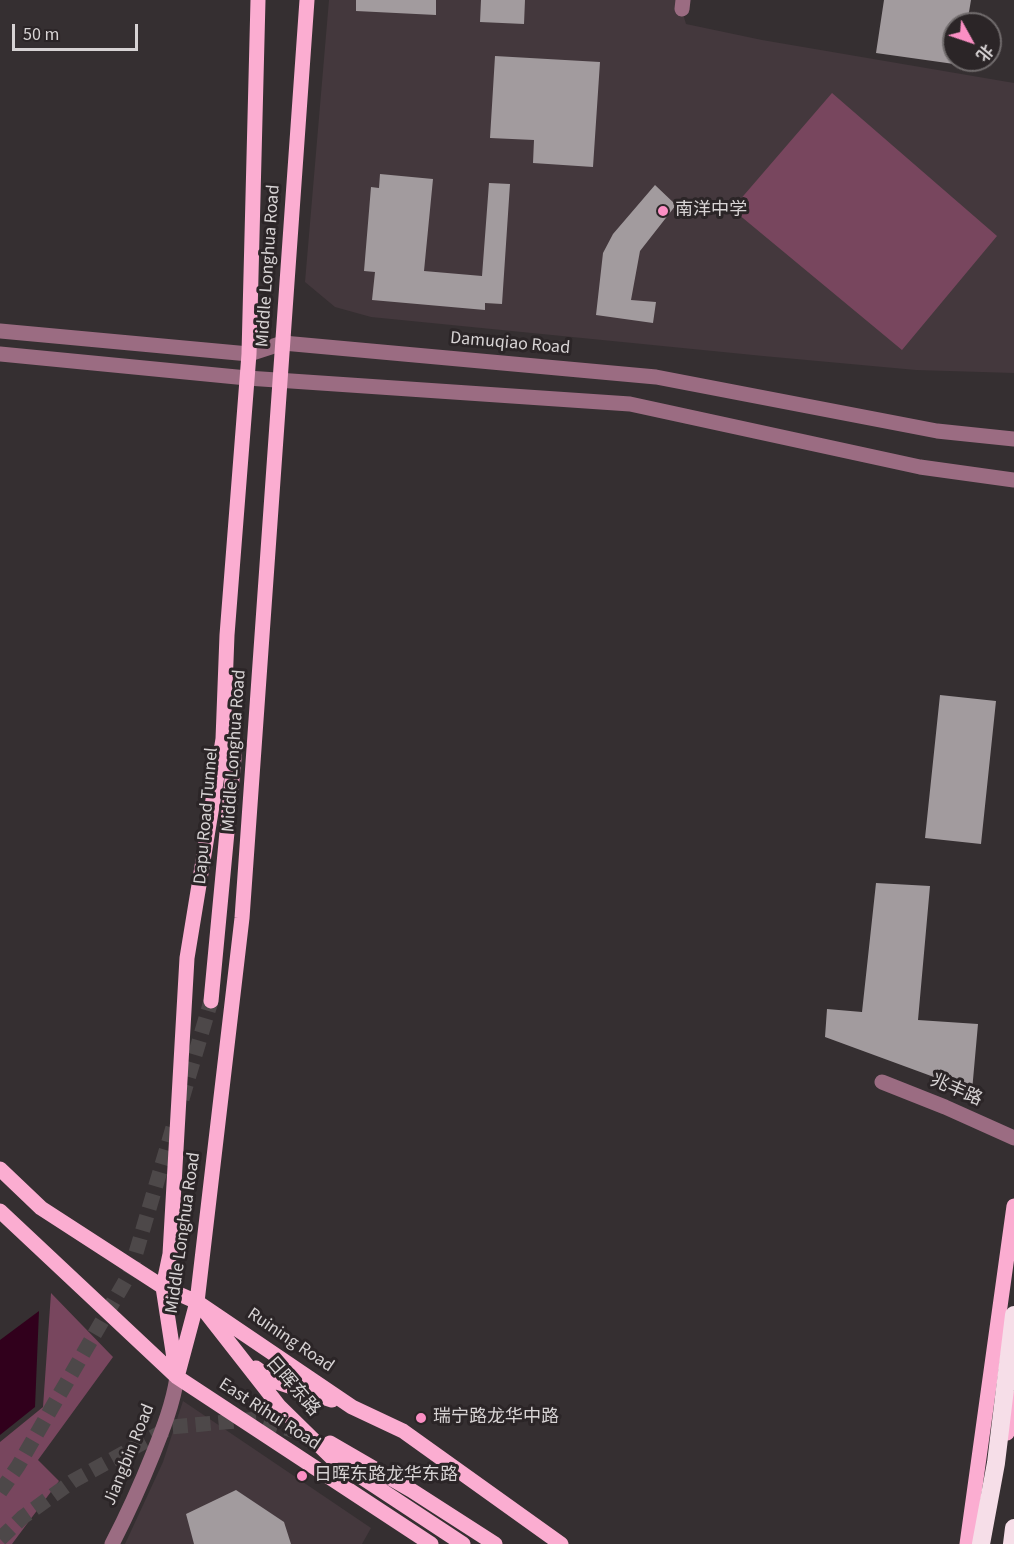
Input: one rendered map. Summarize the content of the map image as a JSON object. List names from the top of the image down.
{
  "streets": {
    "main road": [
      "Middle Longhua Road",
      "Dapu Road Tunnel",
      "Ruining Road",
      "日晖东路",
      "East Rihui Road"
    ],
    "street": ["Damuqiao Road", "兆丰路", "Jiangbin Road"]
  },
  "crossings": [
    ["Middle Longhua Road", "Damuqiao Road"],
    ["Middle Longhua Road", "Dapu Road Tunnel"],
    ["Middle Longhua Road", "Ruining Road"],
    ["Middle Longhua Road", "日晖东路"],
    ["Middle Longhua Road", "East Rihui Road"],
    ["Middle Longhua Road", "Jiangbin Road"],
    ["Ruining Road", "日晖东路"],
    ["East Rihui Road", "Jiangbin Road"]
  ],
  "places": ["南洋中学", "瑞宁路龙华中路", "日晖东路龙华东路"],
  "scale_bar": "50 m",
  "north": "bottom right"
}
